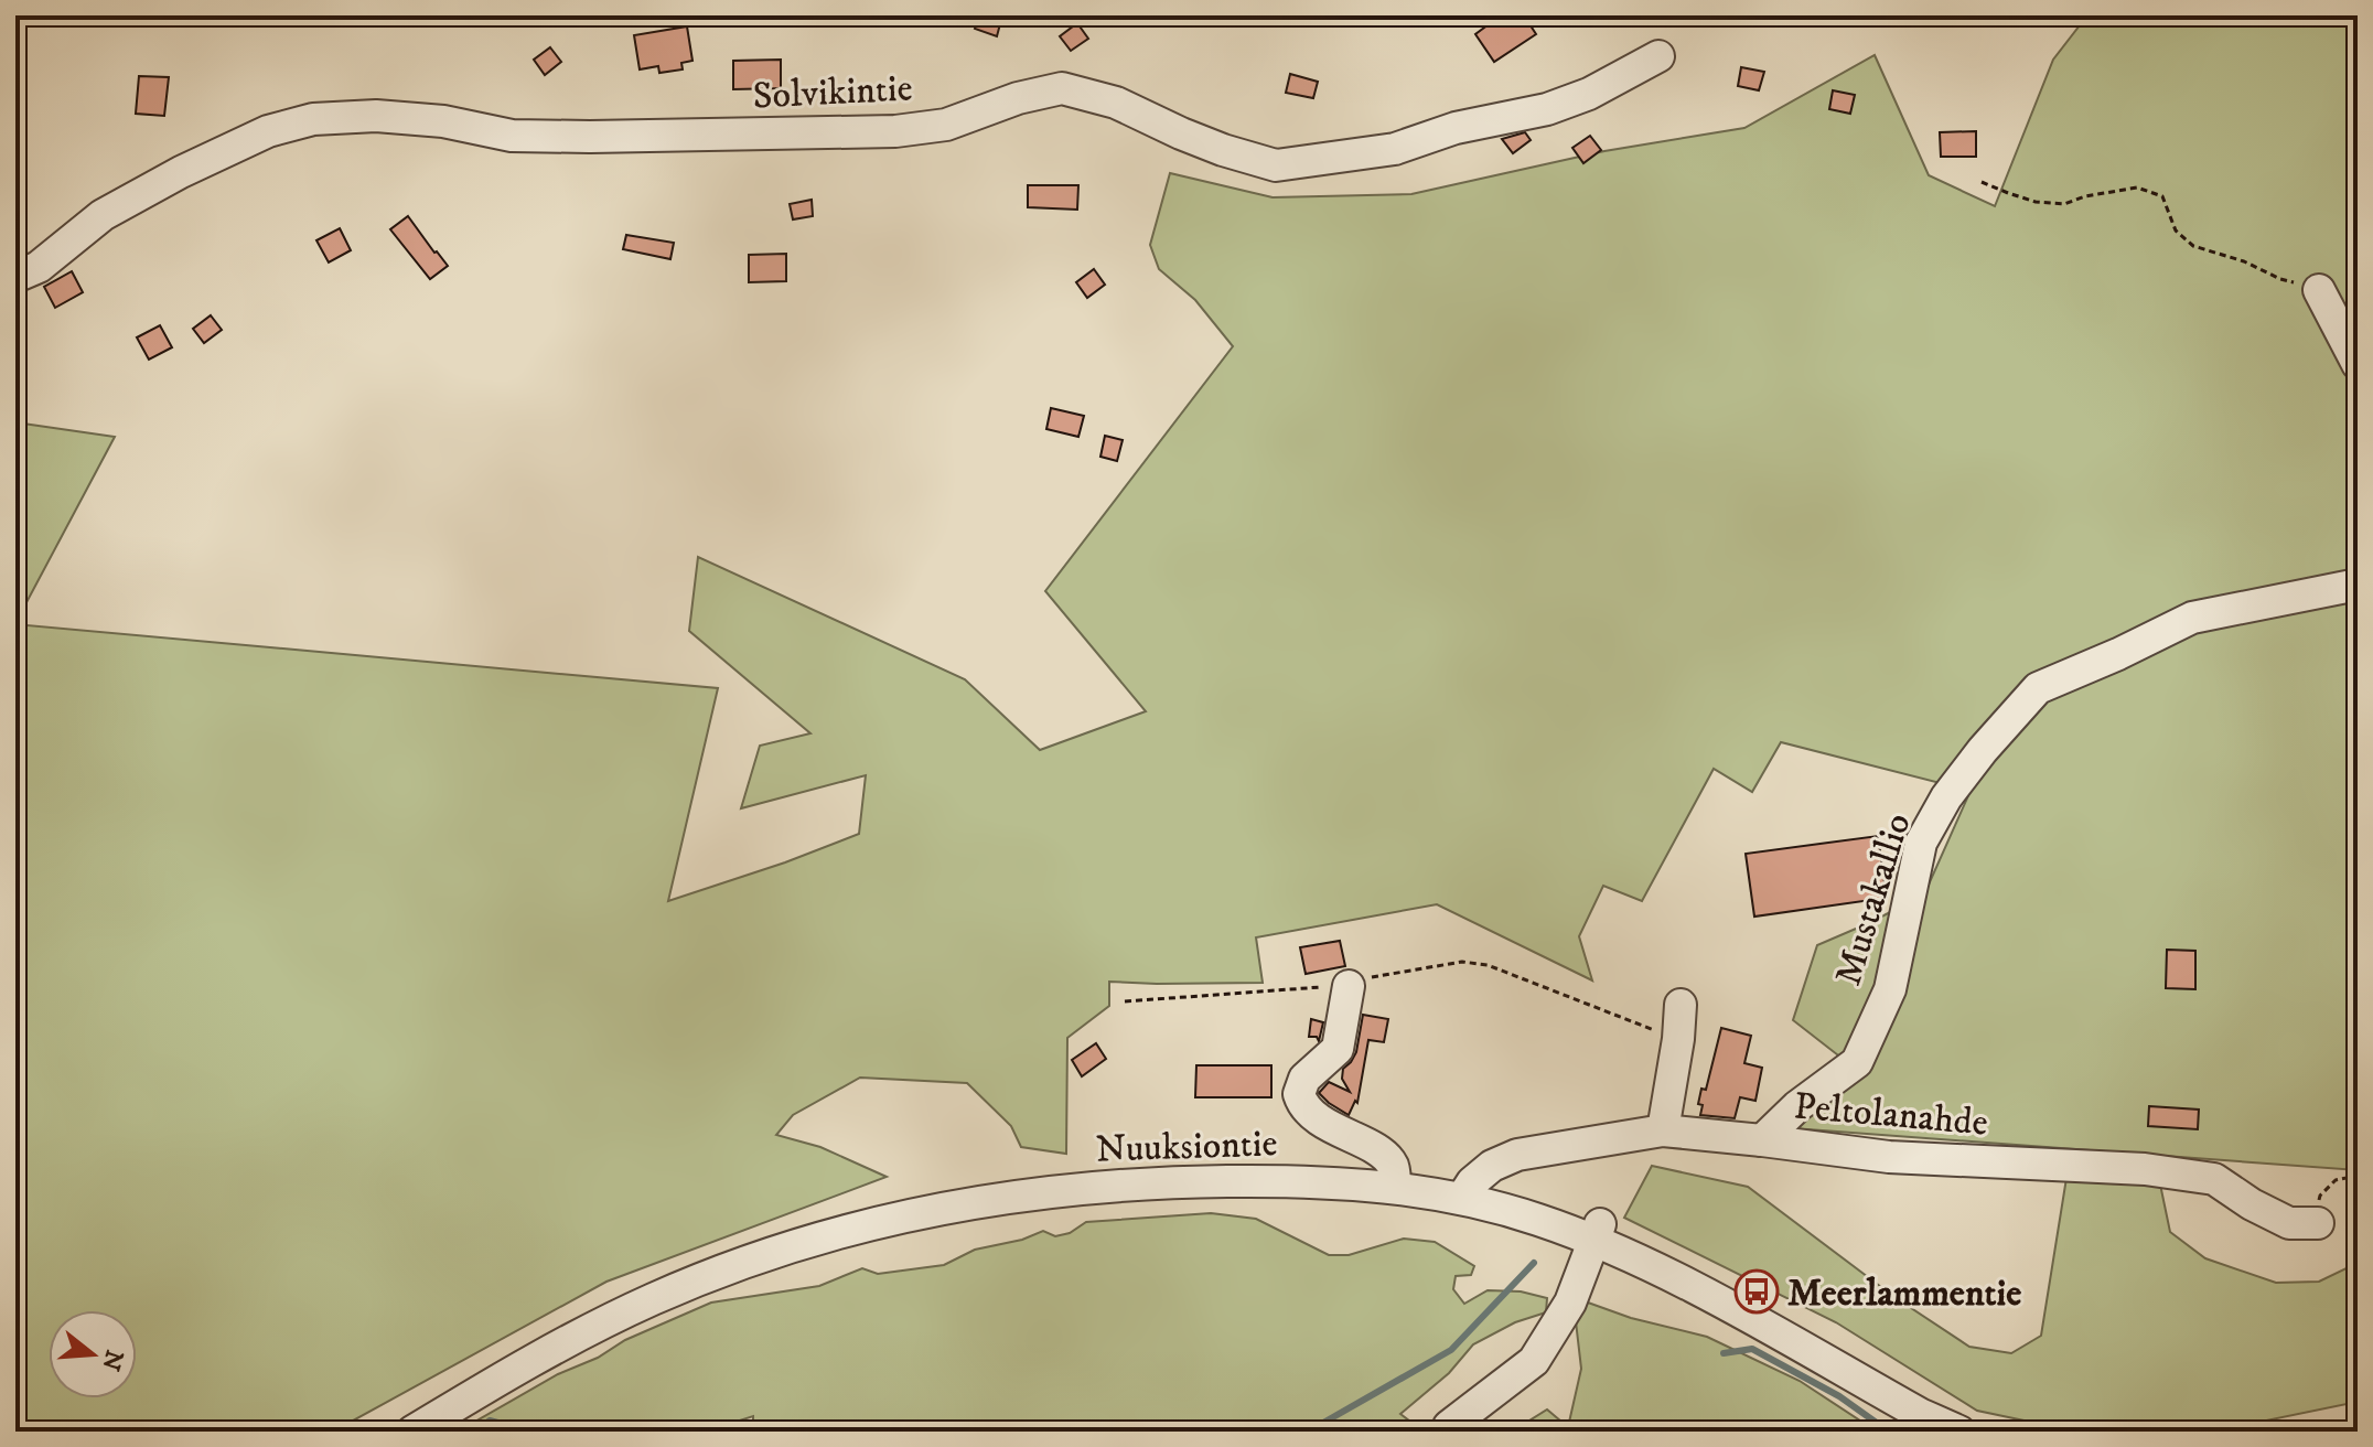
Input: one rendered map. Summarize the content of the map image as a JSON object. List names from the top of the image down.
{
  "streets": {
    "street": [
      "Solvikintie",
      "Mustakallio",
      "Peltolanahde",
      "Nuuksiontie"
    ]
  },
  "crossings": [
    ["Mustakallio", "Peltolanahde"],
    ["Peltolanahde", "Nuuksiontie"]
  ],
  "places": {
    "bus stop": ["Meerlammentie"]
  },
  "north": "right"
}
